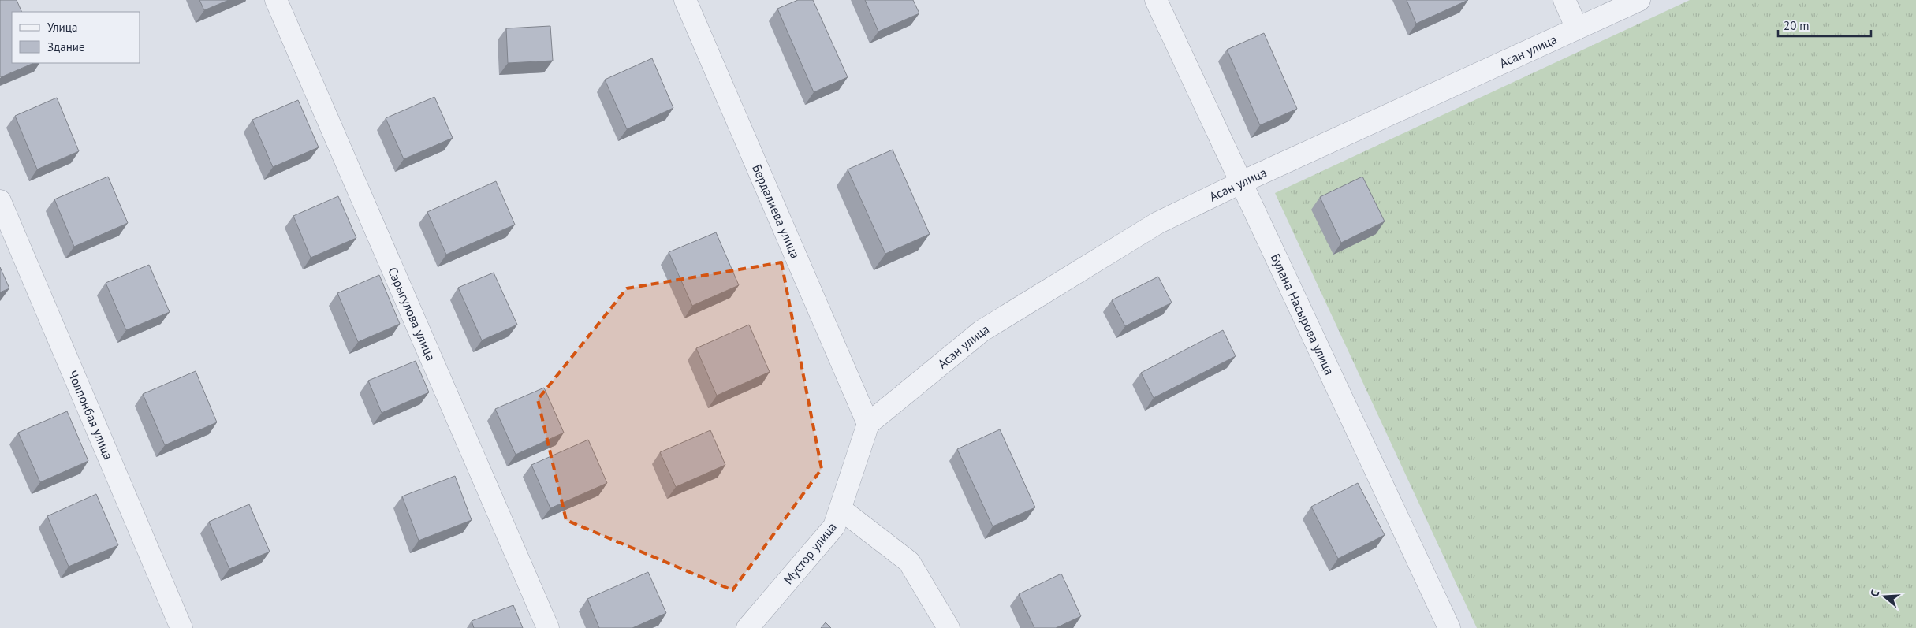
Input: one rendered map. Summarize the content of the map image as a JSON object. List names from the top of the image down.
{
  "streets": {
    "street": [
      "Асан улица",
      "Бердалиева улица",
      "Сарыгулова улица",
      "Булана Насырова улица",
      "Чолпонбая улица",
      "Мустор улица"
    ]
  },
  "crossings": [
    ["Асан улица", "Бердалиева улица"],
    ["Асан улица", "Булана Насырова улица"],
    ["Асан улица", "Мустор улица"],
    ["Бердалиева улица", "Мустор улица"]
  ],
  "legend": ["Улица", "Здание"],
  "scale_bar": "20 m",
  "north": "left"
}
